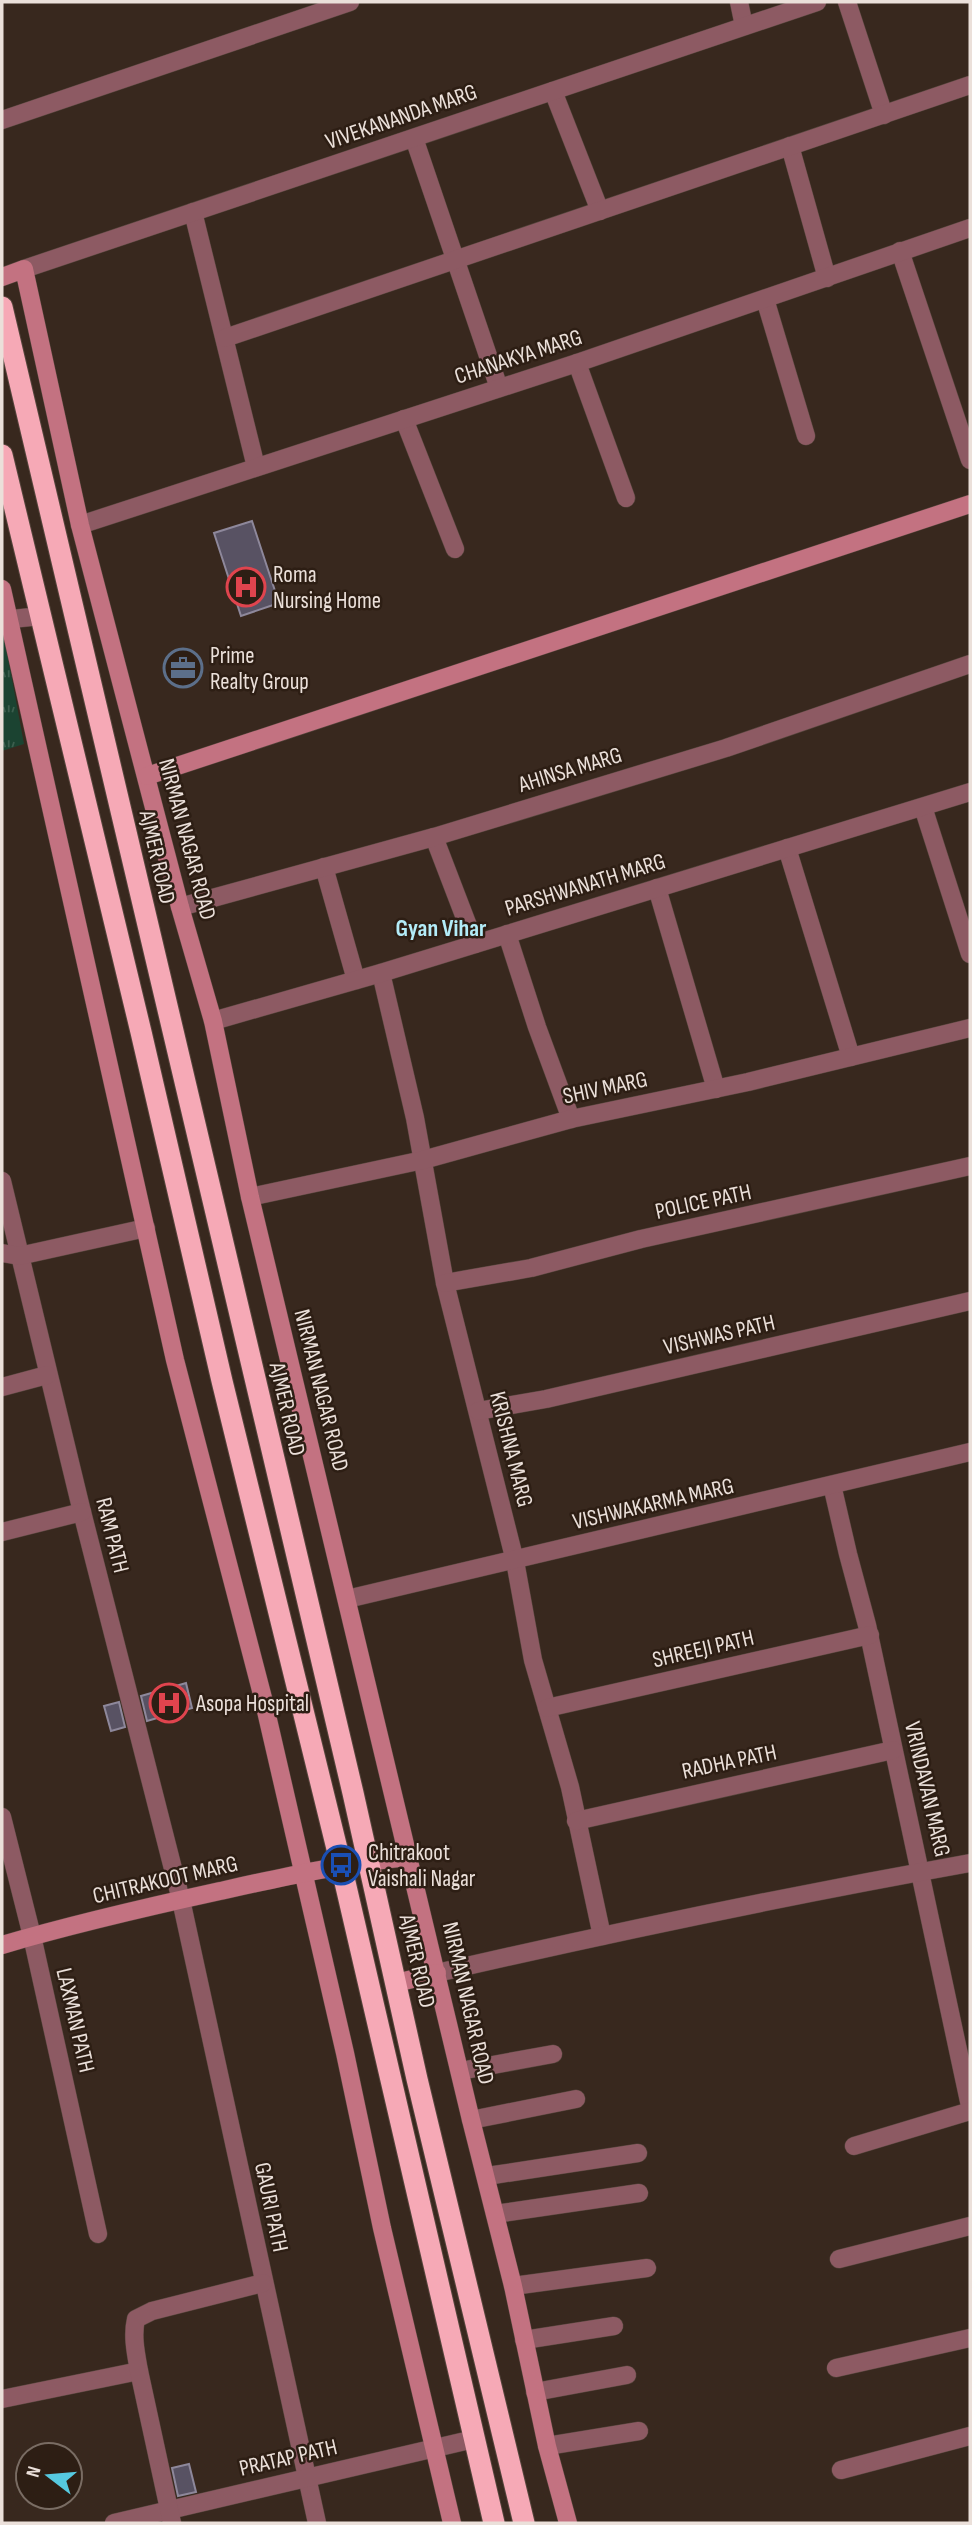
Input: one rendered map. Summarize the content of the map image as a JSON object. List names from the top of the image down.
{
  "streets": {
    "highway": ["AJMER ROAD"],
    "street": [
      "VIVEKANANDA MARG",
      "CHANAKYA MARG",
      "AHINSA MARG",
      "NIRMAN NAGAR ROAD",
      "PARSHWANATH MARG",
      "SHIV MARG",
      "POLICE PATH",
      "VISHWAS PATH",
      "KRISHNA MARG",
      "VISHWAKARMA MARG",
      "RAM PATH",
      "SHREEJI PATH",
      "RADHA PATH",
      "VRINDAVAN MARG",
      "CHITRAKOOT MARG",
      "LAXMAN PATH",
      "GAURI PATH",
      "PRATAP PATH"
    ]
  },
  "crossings": [
    ["VIVEKANANDA MARG", "NIRMAN NAGAR ROAD"],
    ["CHANAKYA MARG", "NIRMAN NAGAR ROAD"],
    ["AHINSA MARG", "NIRMAN NAGAR ROAD"],
    ["NIRMAN NAGAR ROAD", "PARSHWANATH MARG"],
    ["NIRMAN NAGAR ROAD", "SHIV MARG"],
    ["NIRMAN NAGAR ROAD", "VISHWAKARMA MARG"],
    ["NIRMAN NAGAR ROAD", "CHITRAKOOT MARG"],
    ["AJMER ROAD", "CHITRAKOOT MARG"],
    ["PARSHWANATH MARG", "KRISHNA MARG"],
    ["SHIV MARG", "KRISHNA MARG"],
    ["POLICE PATH", "KRISHNA MARG"],
    ["VISHWAS PATH", "KRISHNA MARG"],
    ["KRISHNA MARG", "VISHWAKARMA MARG"],
    ["KRISHNA MARG", "SHREEJI PATH"],
    ["KRISHNA MARG", "RADHA PATH"],
    ["VISHWAKARMA MARG", "VRINDAVAN MARG"],
    ["RAM PATH", "CHITRAKOOT MARG"],
    ["RAM PATH", "GAURI PATH"],
    ["SHREEJI PATH", "VRINDAVAN MARG"],
    ["RADHA PATH", "VRINDAVAN MARG"],
    ["CHITRAKOOT MARG", "LAXMAN PATH"],
    ["CHITRAKOOT MARG", "GAURI PATH"],
    ["GAURI PATH", "PRATAP PATH"]
  ],
  "districts": ["Gyan Vihar"],
  "places": {
    "hospital": ["Roma Nursing Home", "Asopa Hospital"],
    "office": ["Prime Realty Group"],
    "bus stop": ["Chitrakoot Vaishali Nagar"]
  },
  "north": "left"
}
